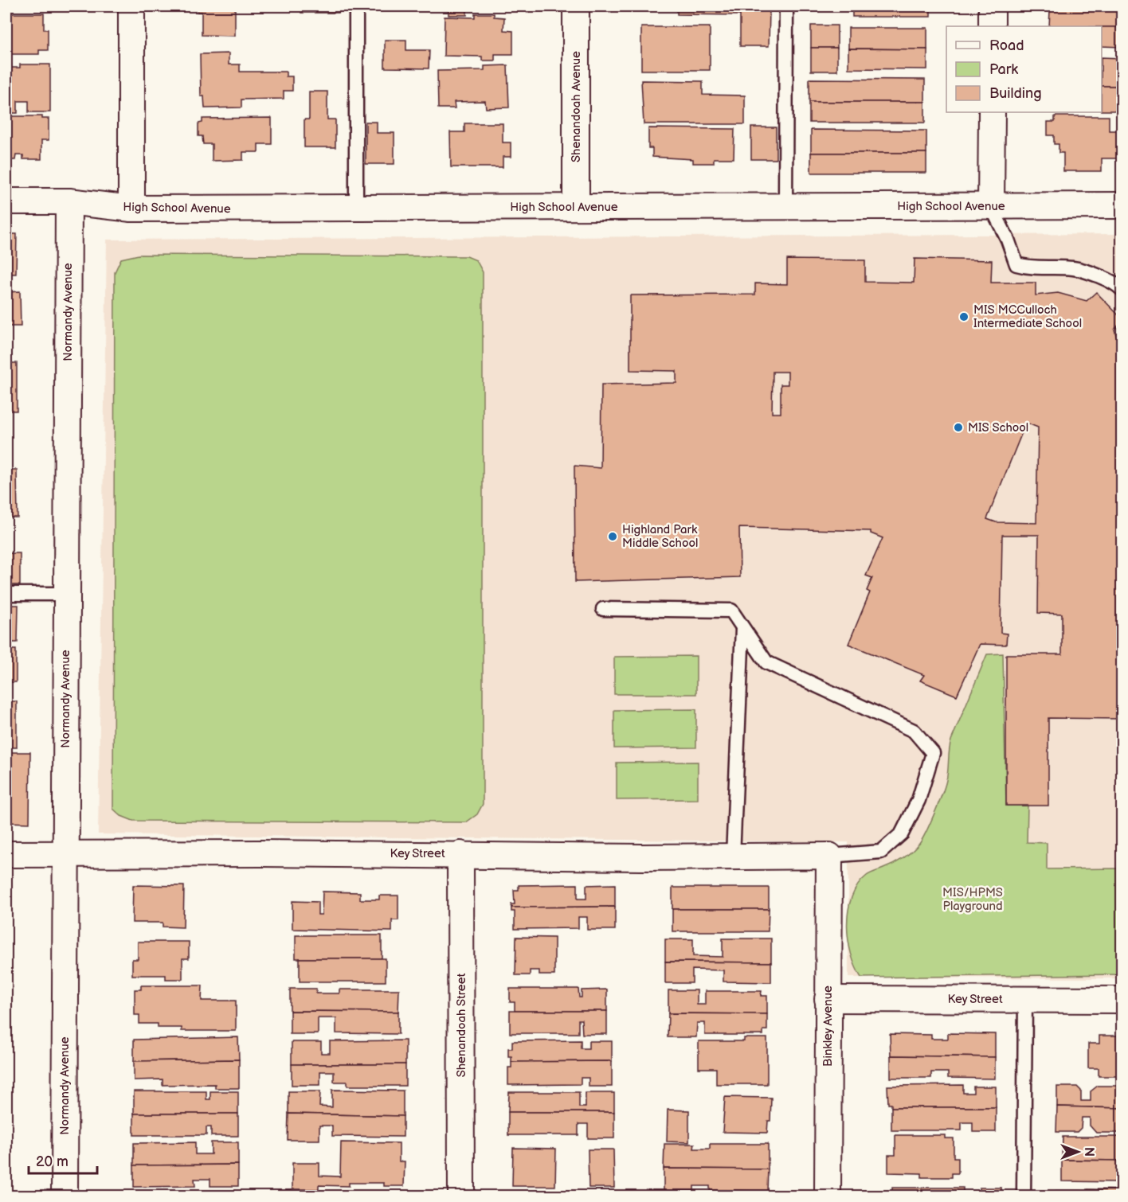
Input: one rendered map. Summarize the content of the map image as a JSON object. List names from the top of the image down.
{
  "streets": {
    "street": [
      "Shenandoah Avenue",
      "High School Avenue",
      "Normandy Avenue",
      "Key Street",
      "Shenandoah Street",
      "Binkley Avenue"
    ]
  },
  "crossings": [
    ["Shenandoah Avenue", "High School Avenue"],
    ["High School Avenue", "Normandy Avenue"],
    ["Normandy Avenue", "Key Street"],
    ["Key Street", "Shenandoah Street"],
    ["Key Street", "Binkley Avenue"]
  ],
  "parks": ["MIS/HPMS Playground"],
  "places": ["MIS MCCulloch Intermediate School", "MIS School", "Highland Park Middle School"],
  "legend": ["Road", "Park", "Building"],
  "scale_bar": "20 m",
  "north": "right"
}
